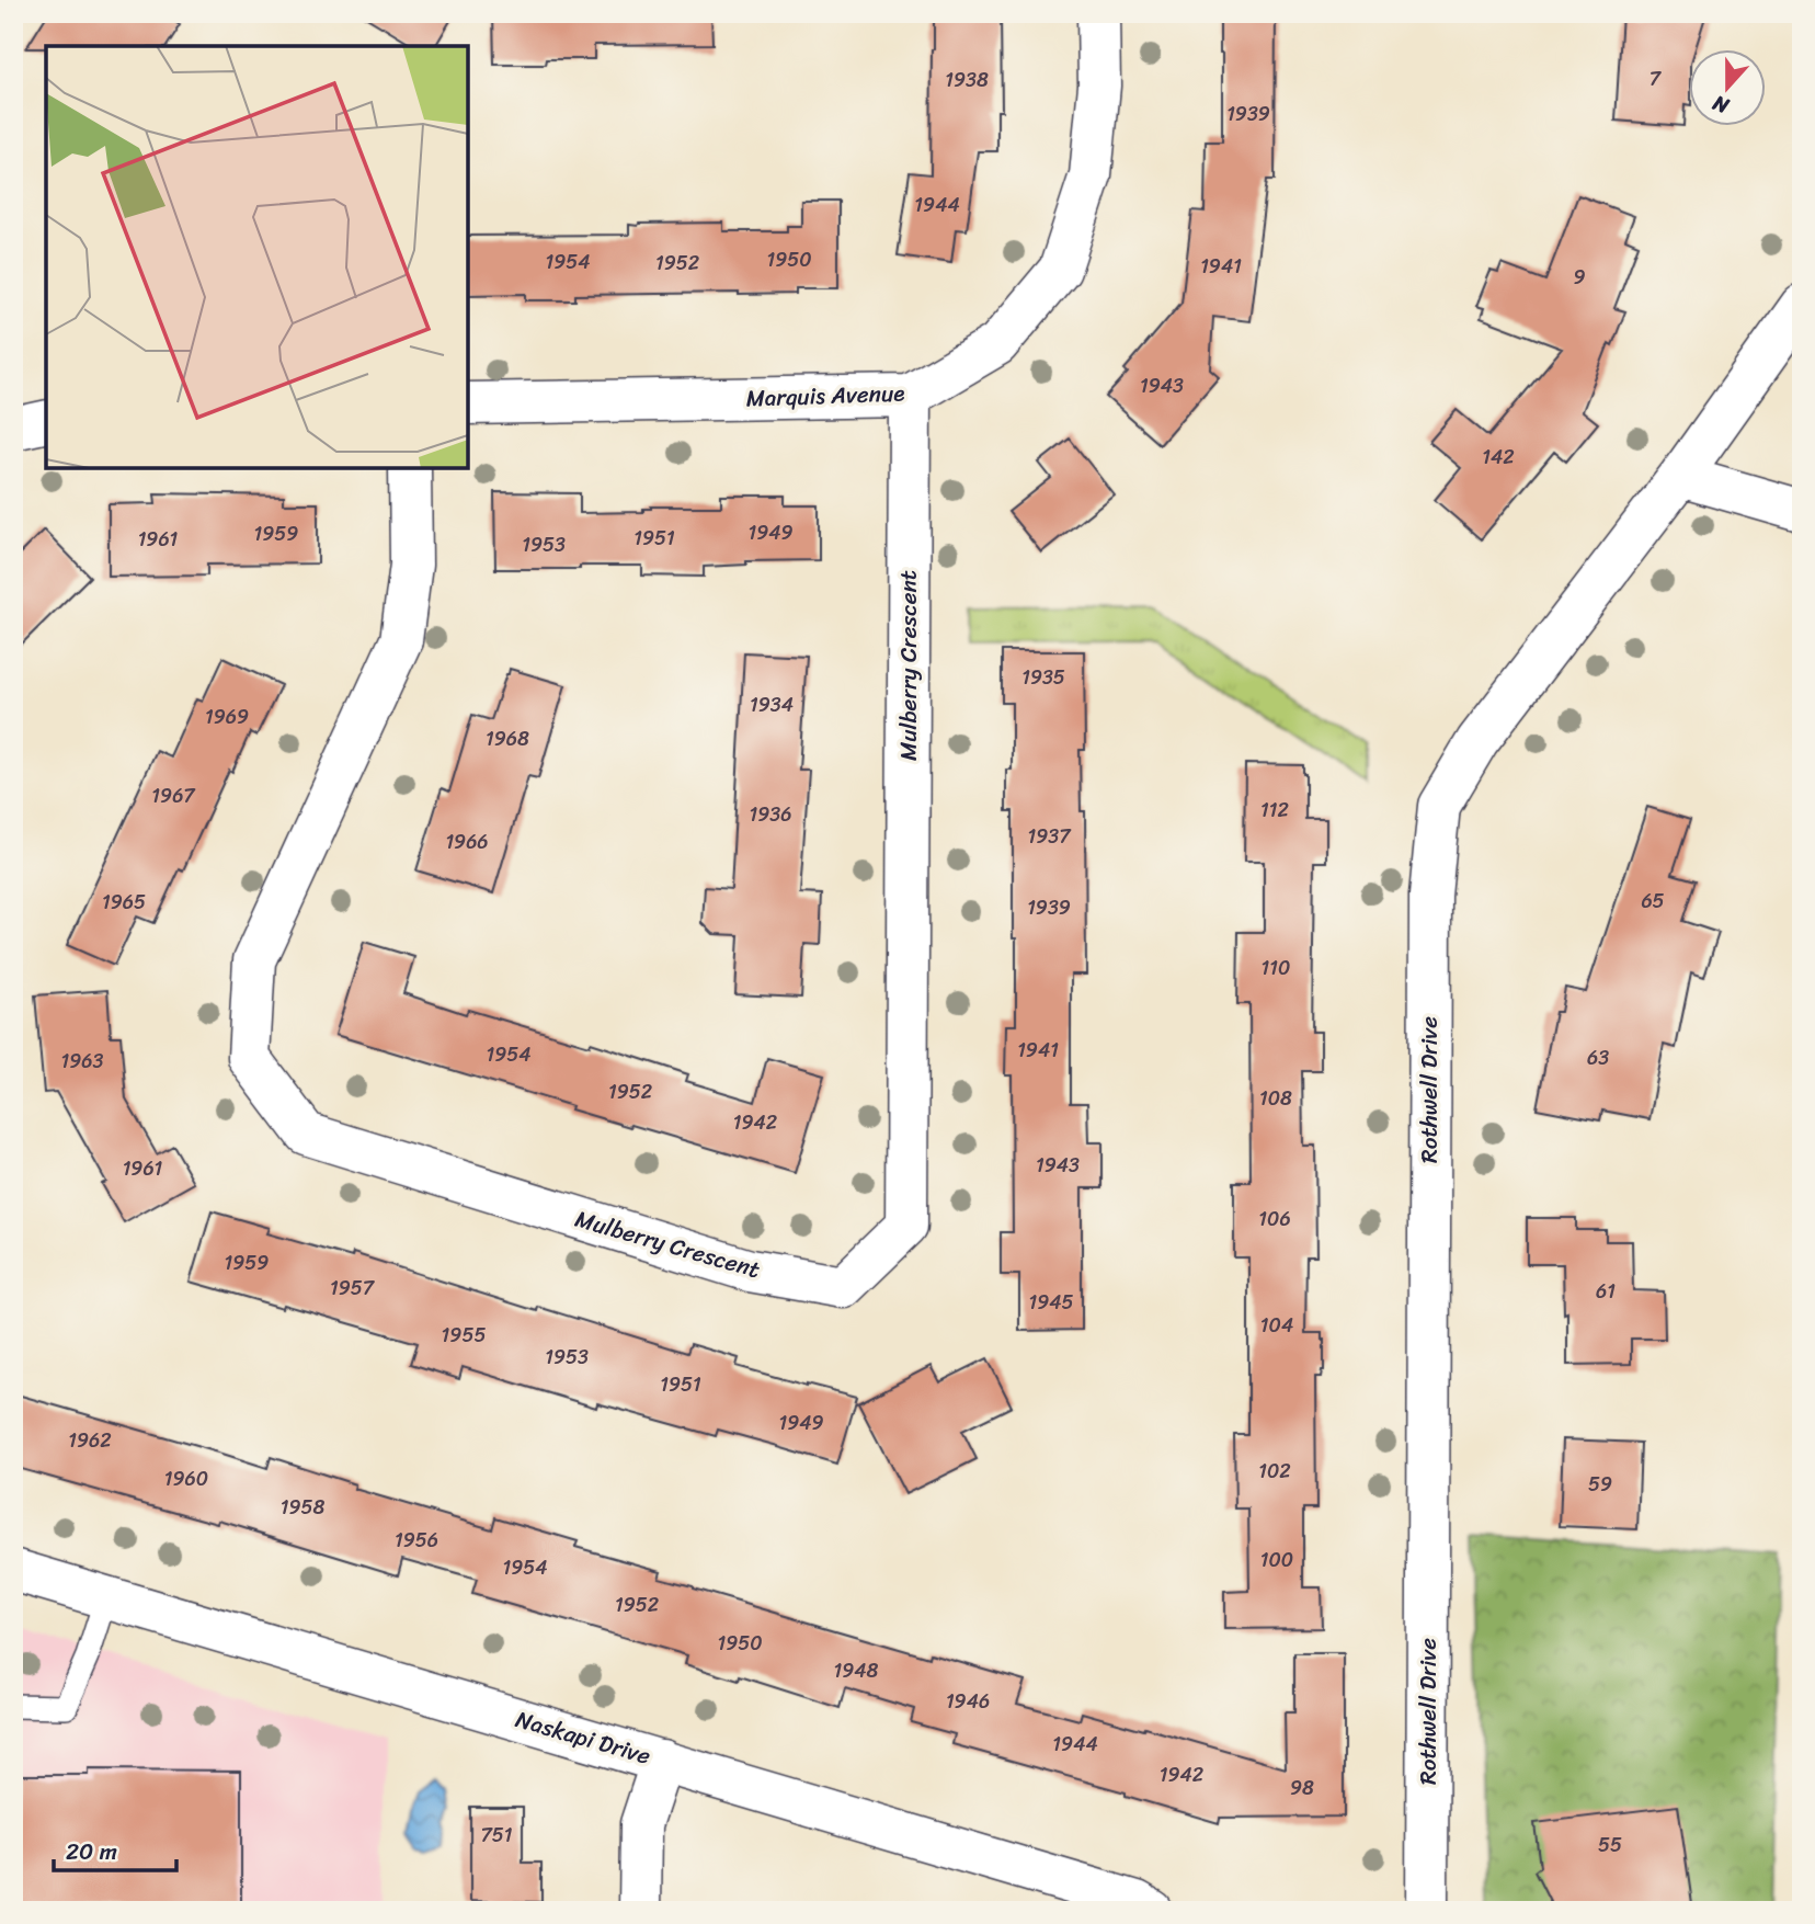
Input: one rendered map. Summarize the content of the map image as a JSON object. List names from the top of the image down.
{
  "streets": {
    "street": [
      "Marquis Avenue",
      "Mulberry Crescent",
      "Rothwell Drive",
      "Naskapi Drive"
    ]
  },
  "crossings": [
    ["Marquis Avenue", "Mulberry Crescent"]
  ],
  "house_numbers": [
    "7",
    "1938",
    "1939",
    "1944",
    "1950",
    "1954",
    "1952",
    "1941",
    "9",
    "1943",
    "142",
    "1949",
    "1959",
    "1951",
    "1961",
    "1953",
    "1935",
    "1934",
    "1969",
    "1968",
    "1967",
    "112",
    "1936",
    "1937",
    "1966",
    "65",
    "1965",
    "1939",
    "110",
    "1941",
    "1954",
    "63",
    "1963",
    "1952",
    "108",
    "1942",
    "1943",
    "1961",
    "106",
    "1959",
    "1957",
    "61",
    "1945",
    "104",
    "1955",
    "1953",
    "1951",
    "1949",
    "1962",
    "102",
    "1960",
    "59",
    "1958",
    "1956",
    "100",
    "1954",
    "1952",
    "1950",
    "1948",
    "1946",
    "1944",
    "1942",
    "98",
    "751",
    "55"
  ],
  "scale_bar": "20 m",
  "north": "bottom"
}
